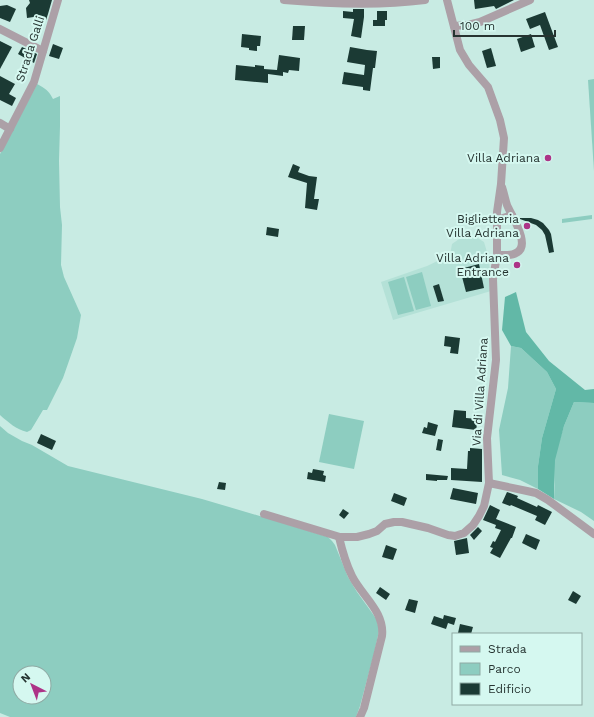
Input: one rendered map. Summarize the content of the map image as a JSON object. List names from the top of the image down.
{
  "streets": {
    "street": ["Strada Galli", "Via di Villa Adriana"]
  },
  "places": ["Villa Adriana", "Biglietteria Villa Adriana", "Villa Adriana Entrance"],
  "legend": ["Strada", "Parco", "Edificio"],
  "scale_bar": "100 m",
  "north": "top left"
}
